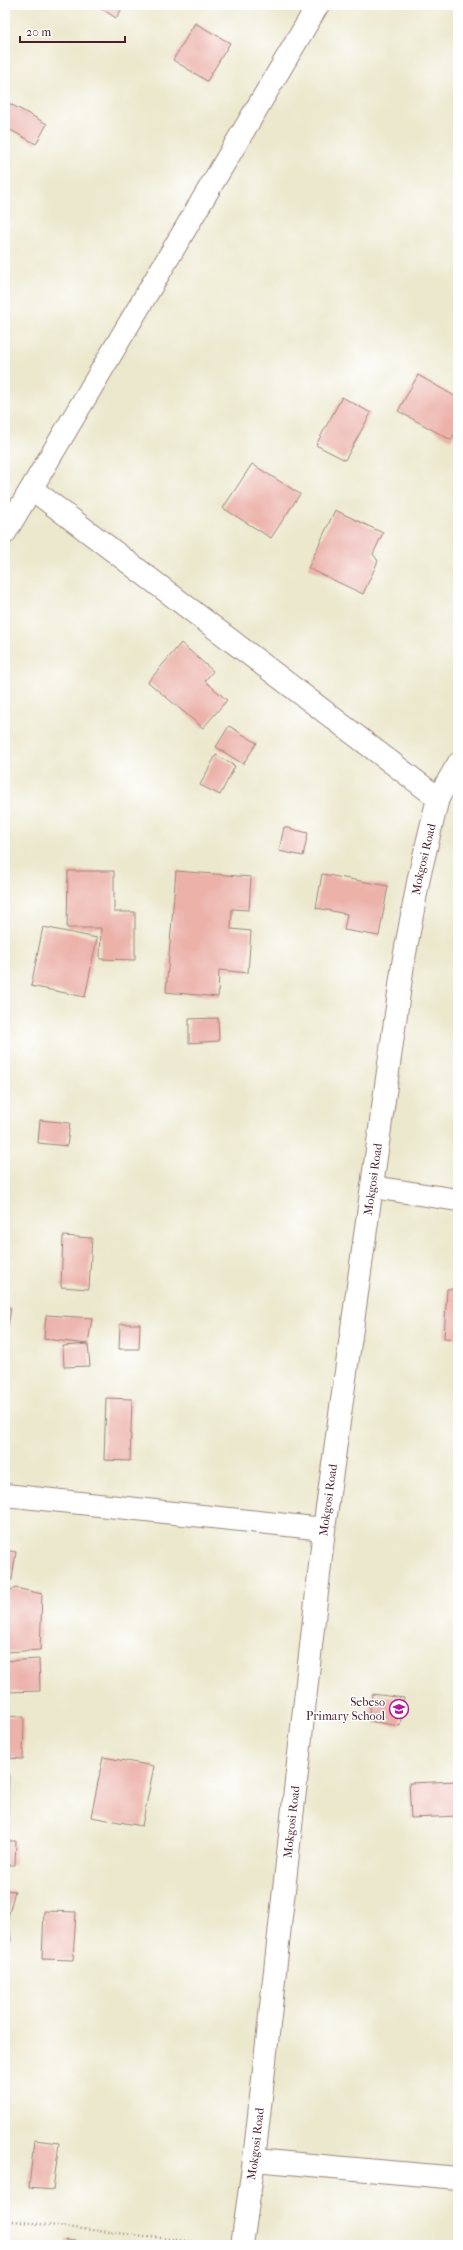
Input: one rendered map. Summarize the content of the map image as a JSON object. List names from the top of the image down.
{
  "streets": {
    "street": ["Mokgosi Road"]
  },
  "places": {
    "school or university": ["Sebeso Primary School"]
  },
  "scale_bar": "20 m"
}
